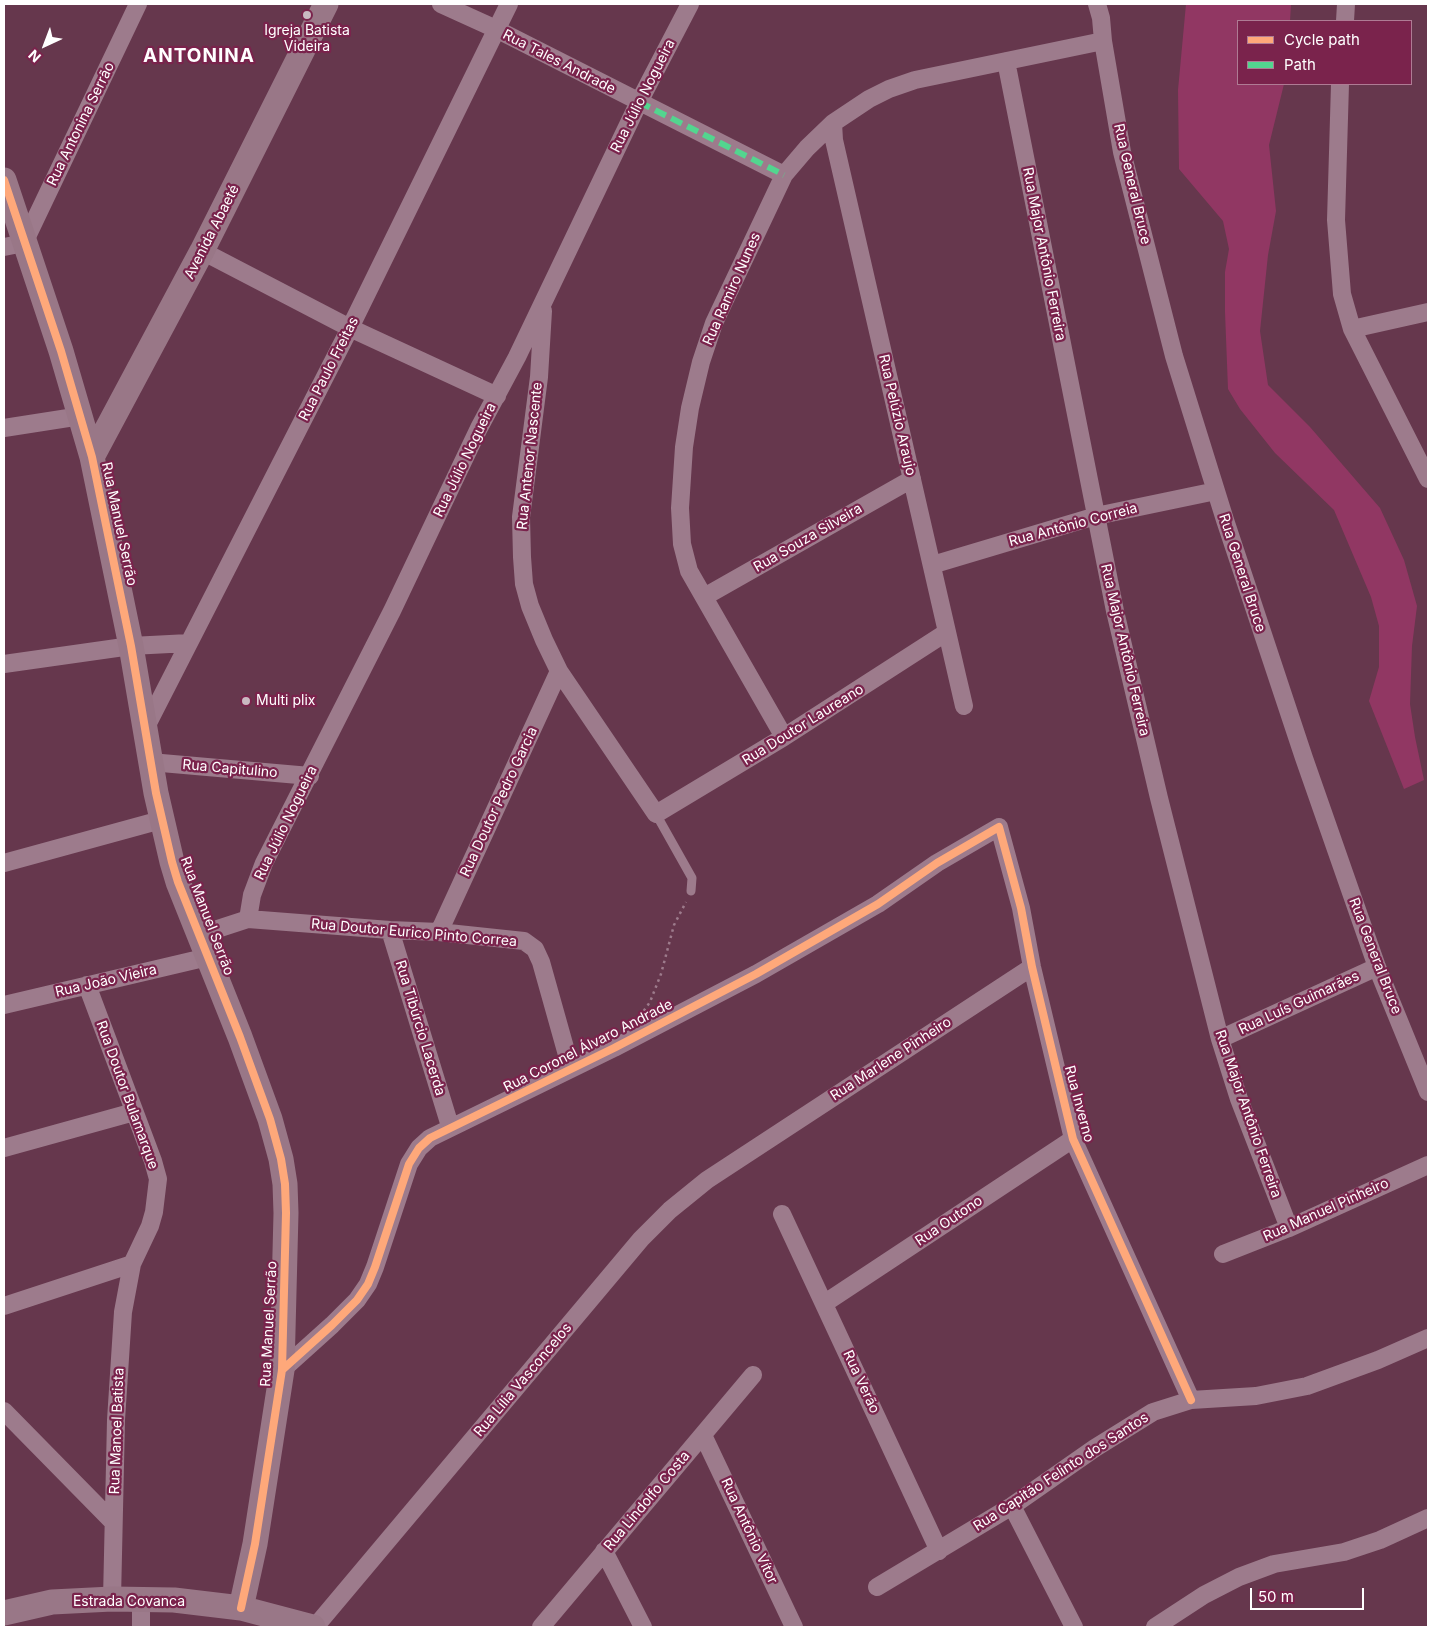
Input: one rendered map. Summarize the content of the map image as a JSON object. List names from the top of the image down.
{
  "streets": {
    "street": [
      "Rua Tales Andrade",
      "Rua Júlio Nogueira",
      "Rua Antonina Serrão",
      "Rua General Bruce",
      "Avenida Abaeté",
      "Rua Major Antônio Ferreira",
      "Rua Ramiro Nunes",
      "Rua Paulo Freitas",
      "Rua Pelúzio Araujo",
      "Rua Antenor Nascente",
      "Rua Manuel Serrão",
      "Rua Antônio Correia",
      "Rua Souza Silveira",
      "Rua Doutor Laureano",
      "Rua Capitulino",
      "Rua Doutor Pedro Garcia",
      "Rua Doutor Eurico Pinto Correa",
      "Rua João Vieira",
      "Rua Luís Guimarães",
      "Rua Tibúrcio Lacerda",
      "Rua Coronel Álvaro Andrade",
      "Rua Marlene Pinheiro",
      "Rua Doutor Bulamarque",
      "Rua Inverno",
      "Rua Manuel Pinheiro",
      "Rua Outono",
      "Rua Lília Vasconcelos",
      "Rua Verão",
      "Rua Manoel Batista",
      "Rua Capitão Felinto dos Santos",
      "Rua Lindolfo Costa",
      "Rua Antônio Vítor",
      "Estrada Covanca"
    ]
  },
  "crossings": [
    ["Rua Tales Andrade", "Rua Júlio Nogueira"],
    ["Rua Tales Andrade", "Rua Ramiro Nunes"],
    ["Rua Tales Andrade", "Rua Paulo Freitas"],
    ["Rua Júlio Nogueira", "Rua Antenor Nascente"],
    ["Rua Júlio Nogueira", "Rua Capitulino"],
    ["Rua Júlio Nogueira", "Rua Doutor Eurico Pinto Correa"],
    ["Rua Antonina Serrão", "Rua Manuel Serrão"],
    ["Rua General Bruce", "Rua Ramiro Nunes"],
    ["Rua General Bruce", "Rua Antônio Correia"],
    ["Rua General Bruce", "Rua Luís Guimarães"],
    ["Avenida Abaeté", "Rua Manuel Serrão"],
    ["Rua Major Antônio Ferreira", "Rua Ramiro Nunes"],
    ["Rua Major Antônio Ferreira", "Rua Antônio Correia"],
    ["Rua Major Antônio Ferreira", "Rua Luís Guimarães"],
    ["Rua Major Antônio Ferreira", "Rua Manuel Pinheiro"],
    ["Rua Ramiro Nunes", "Rua Pelúzio Araujo"],
    ["Rua Ramiro Nunes", "Rua Souza Silveira"],
    ["Rua Ramiro Nunes", "Rua Doutor Laureano"],
    ["Rua Paulo Freitas", "Rua Manuel Serrão"],
    ["Rua Pelúzio Araujo", "Rua Antônio Correia"],
    ["Rua Pelúzio Araujo", "Rua Souza Silveira"],
    ["Rua Pelúzio Araujo", "Rua Doutor Laureano"],
    ["Rua Antenor Nascente", "Rua Doutor Laureano"],
    ["Rua Antenor Nascente", "Rua Doutor Pedro Garcia"],
    ["Rua Manuel Serrão", "Rua Capitulino"],
    ["Rua Manuel Serrão", "Rua Doutor Eurico Pinto Correa"],
    ["Rua Manuel Serrão", "Rua João Vieira"],
    ["Rua Manuel Serrão", "Rua Coronel Álvaro Andrade"],
    ["Rua Manuel Serrão", "Estrada Covanca"],
    ["Rua Doutor Pedro Garcia", "Rua Doutor Eurico Pinto Correa"],
    ["Rua Doutor Eurico Pinto Correa", "Rua Tibúrcio Lacerda"],
    ["Rua Doutor Eurico Pinto Correa", "Rua Coronel Álvaro Andrade"],
    ["Rua João Vieira", "Rua Doutor Bulamarque"],
    ["Rua Tibúrcio Lacerda", "Rua Coronel Álvaro Andrade"],
    ["Rua Coronel Álvaro Andrade", "Rua Inverno"],
    ["Rua Marlene Pinheiro", "Rua Inverno"],
    ["Rua Marlene Pinheiro", "Rua Lília Vasconcelos"],
    ["Rua Doutor Bulamarque", "Rua Manoel Batista"],
    ["Rua Inverno", "Rua Outono"],
    ["Rua Inverno", "Rua Capitão Felinto dos Santos"],
    ["Rua Outono", "Rua Verão"],
    ["Rua Lília Vasconcelos", "Estrada Covanca"],
    ["Rua Verão", "Rua Capitão Felinto dos Santos"],
    ["Rua Manoel Batista", "Estrada Covanca"],
    ["Rua Lindolfo Costa", "Rua Antônio Vítor"]
  ],
  "districts": ["ANTONINA"],
  "places": ["Igreja Batista Videira", "Multi plix"],
  "legend": ["Cycle path", "Path"],
  "scale_bar": "50 m",
  "north": "bottom left"
}
